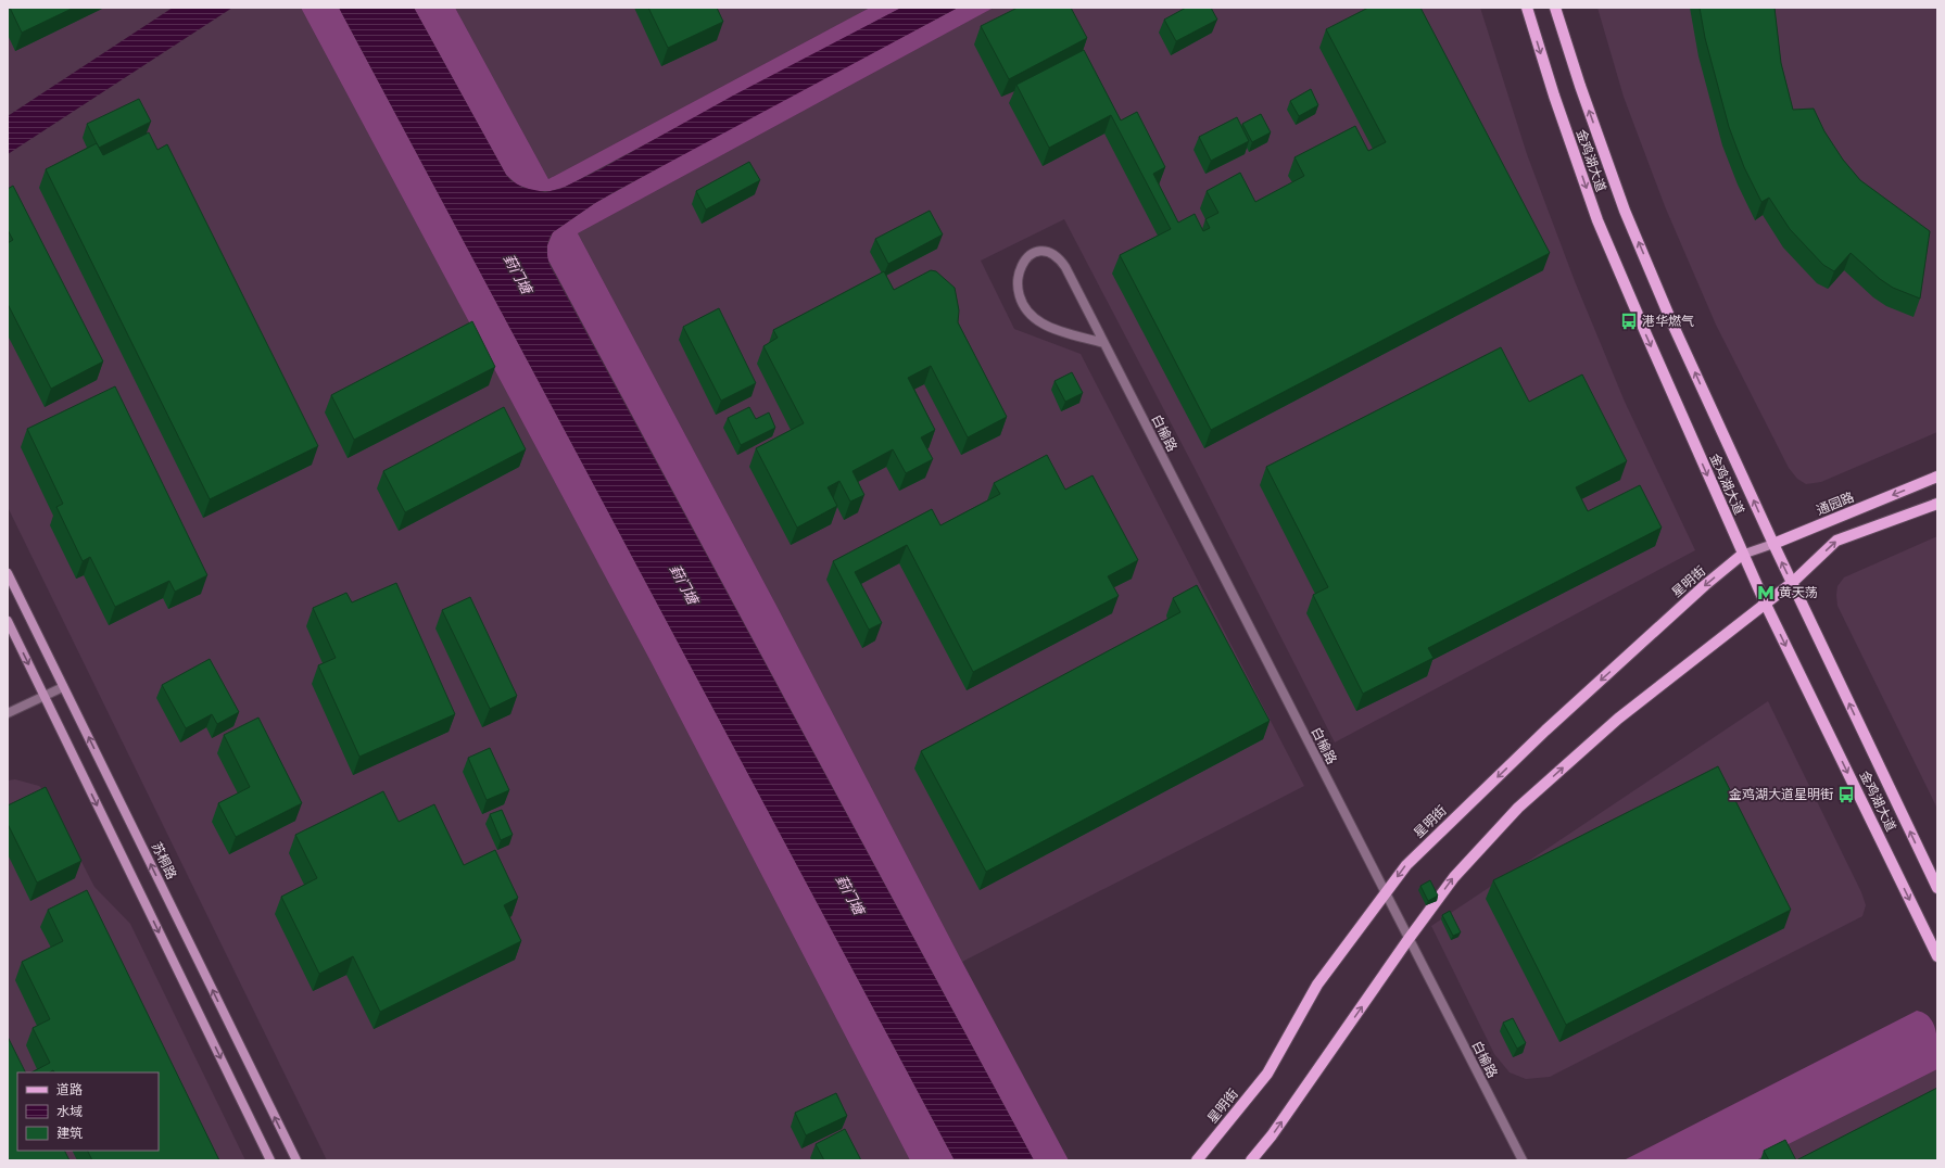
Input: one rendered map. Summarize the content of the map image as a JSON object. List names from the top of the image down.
{
  "streets": {
    "main road": [
      "金鸡湖大道",
      "通园路",
      "星明街",
      "苏桐路"
    ],
    "street": ["白榆路"]
  },
  "crossings": [
    ["金鸡湖大道", "通园路"],
    ["金鸡湖大道", "星明街"],
    ["白榆路", "星明街"],
    ["通园路", "星明街"]
  ],
  "water": ["葑门塘"],
  "places": {
    "bus stop": ["港华燃气", "金鸡湖大道星明街"],
    "metro station": ["黄天荡"]
  },
  "legend": ["道路", "水域", "建筑"]
}
